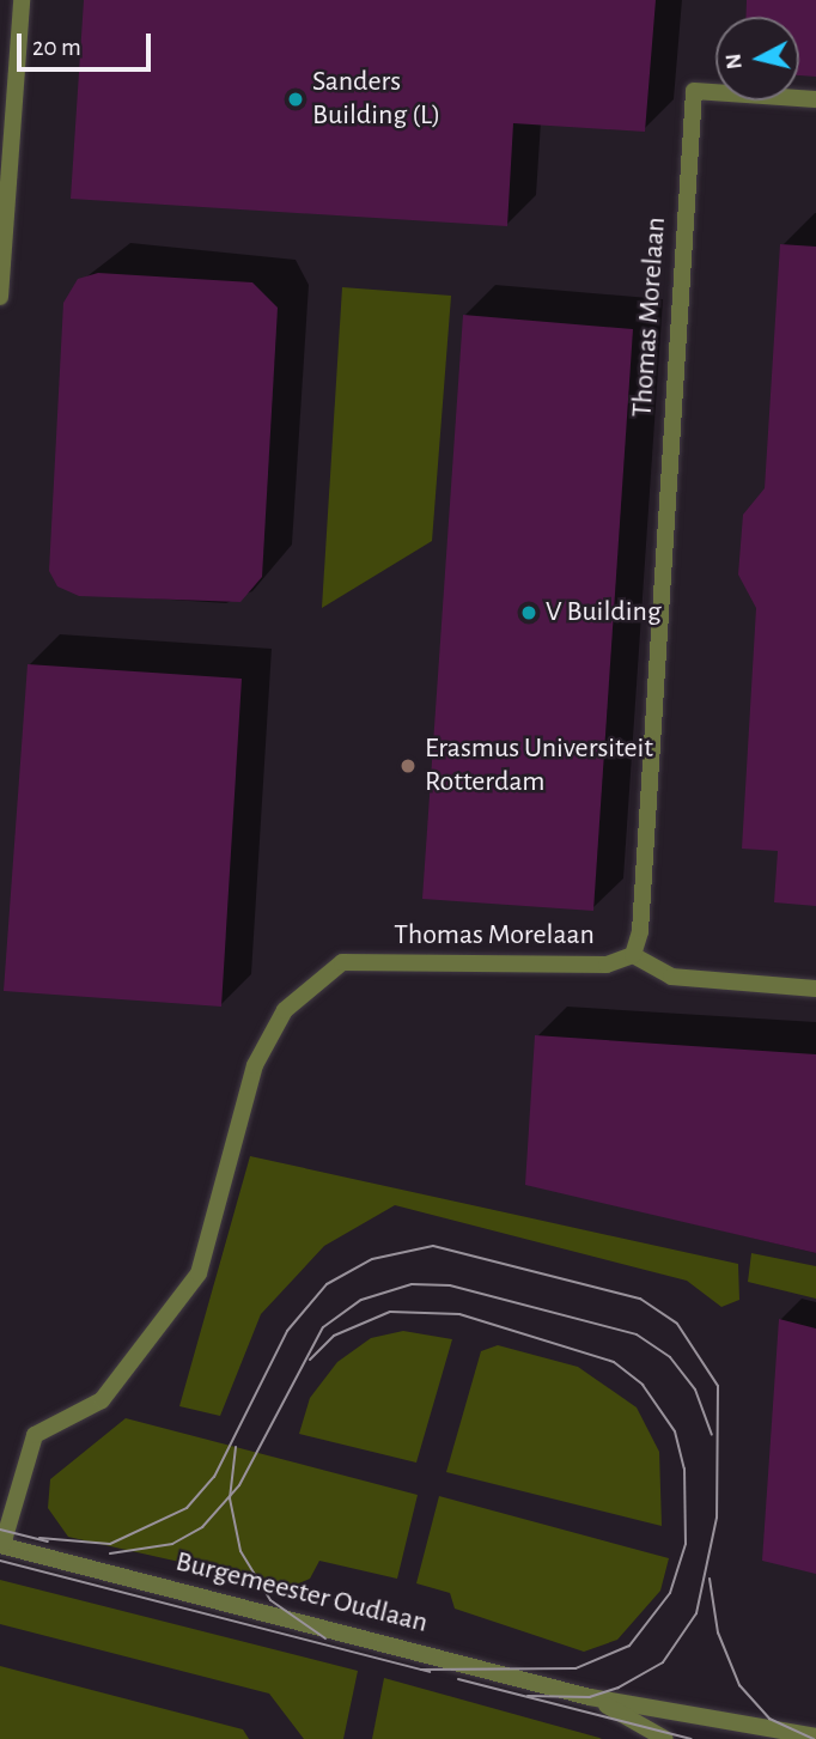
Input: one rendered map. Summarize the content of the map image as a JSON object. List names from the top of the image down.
{
  "streets": {
    "street": ["Thomas Morelaan", "Burgemeester Oudlaan"]
  },
  "crossings": [
    ["Thomas Morelaan", "Burgemeester Oudlaan"]
  ],
  "places": ["Sanders Building (L)", "V Building", "Erasmus Universiteit Rotterdam"],
  "scale_bar": "20 m",
  "north": "left"
}
